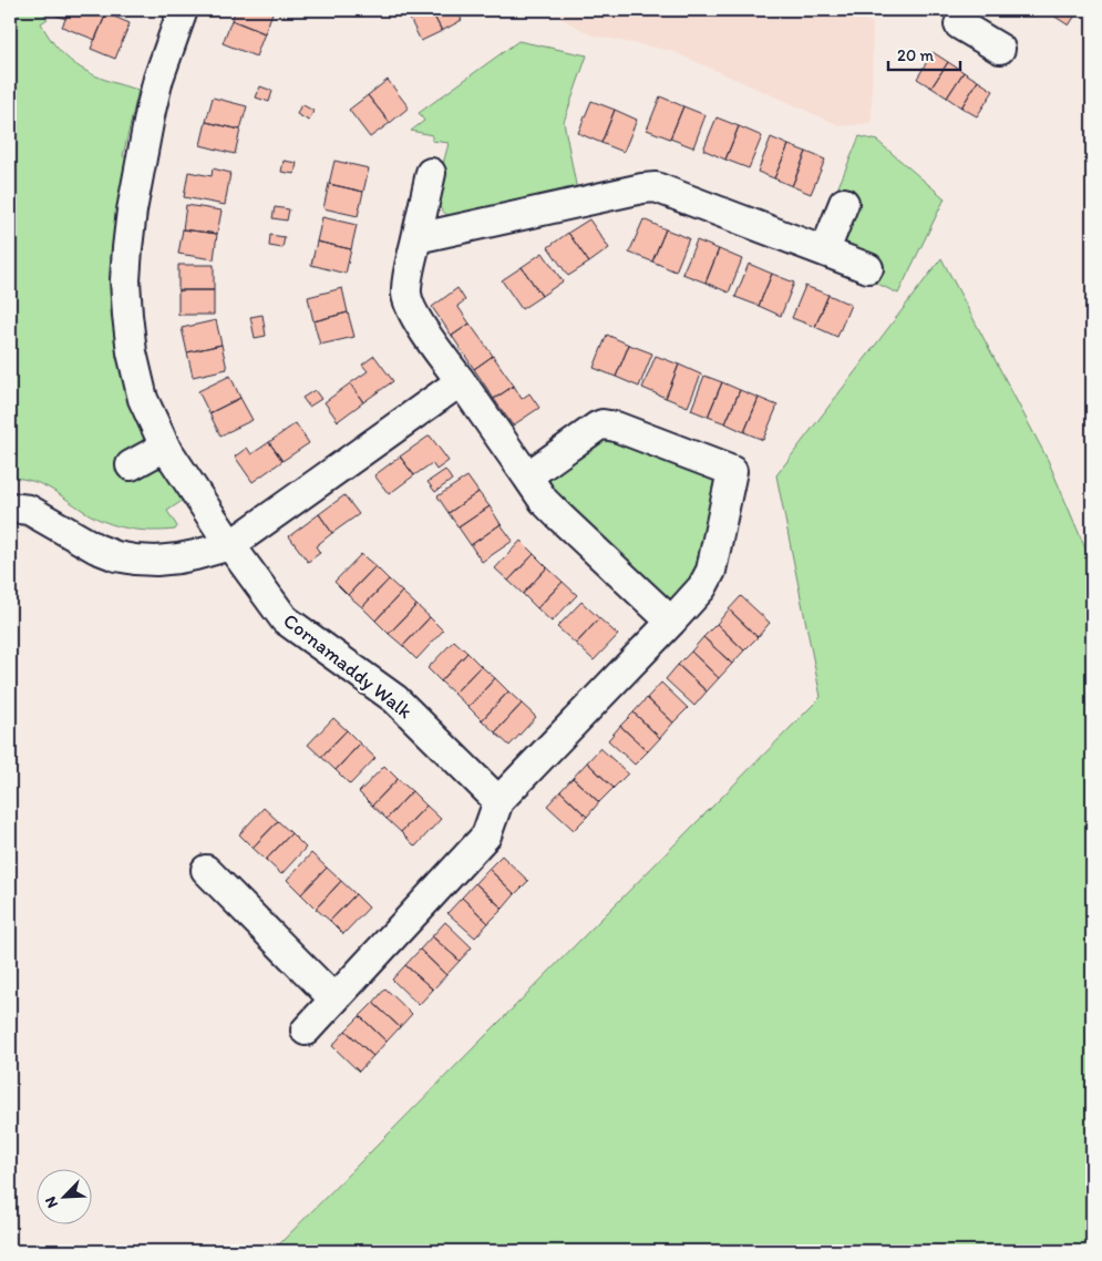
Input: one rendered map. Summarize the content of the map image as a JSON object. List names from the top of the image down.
{
  "streets": {
    "street": ["Cornamaddy Walk"]
  },
  "scale_bar": "20 m",
  "north": "bottom left"
}
